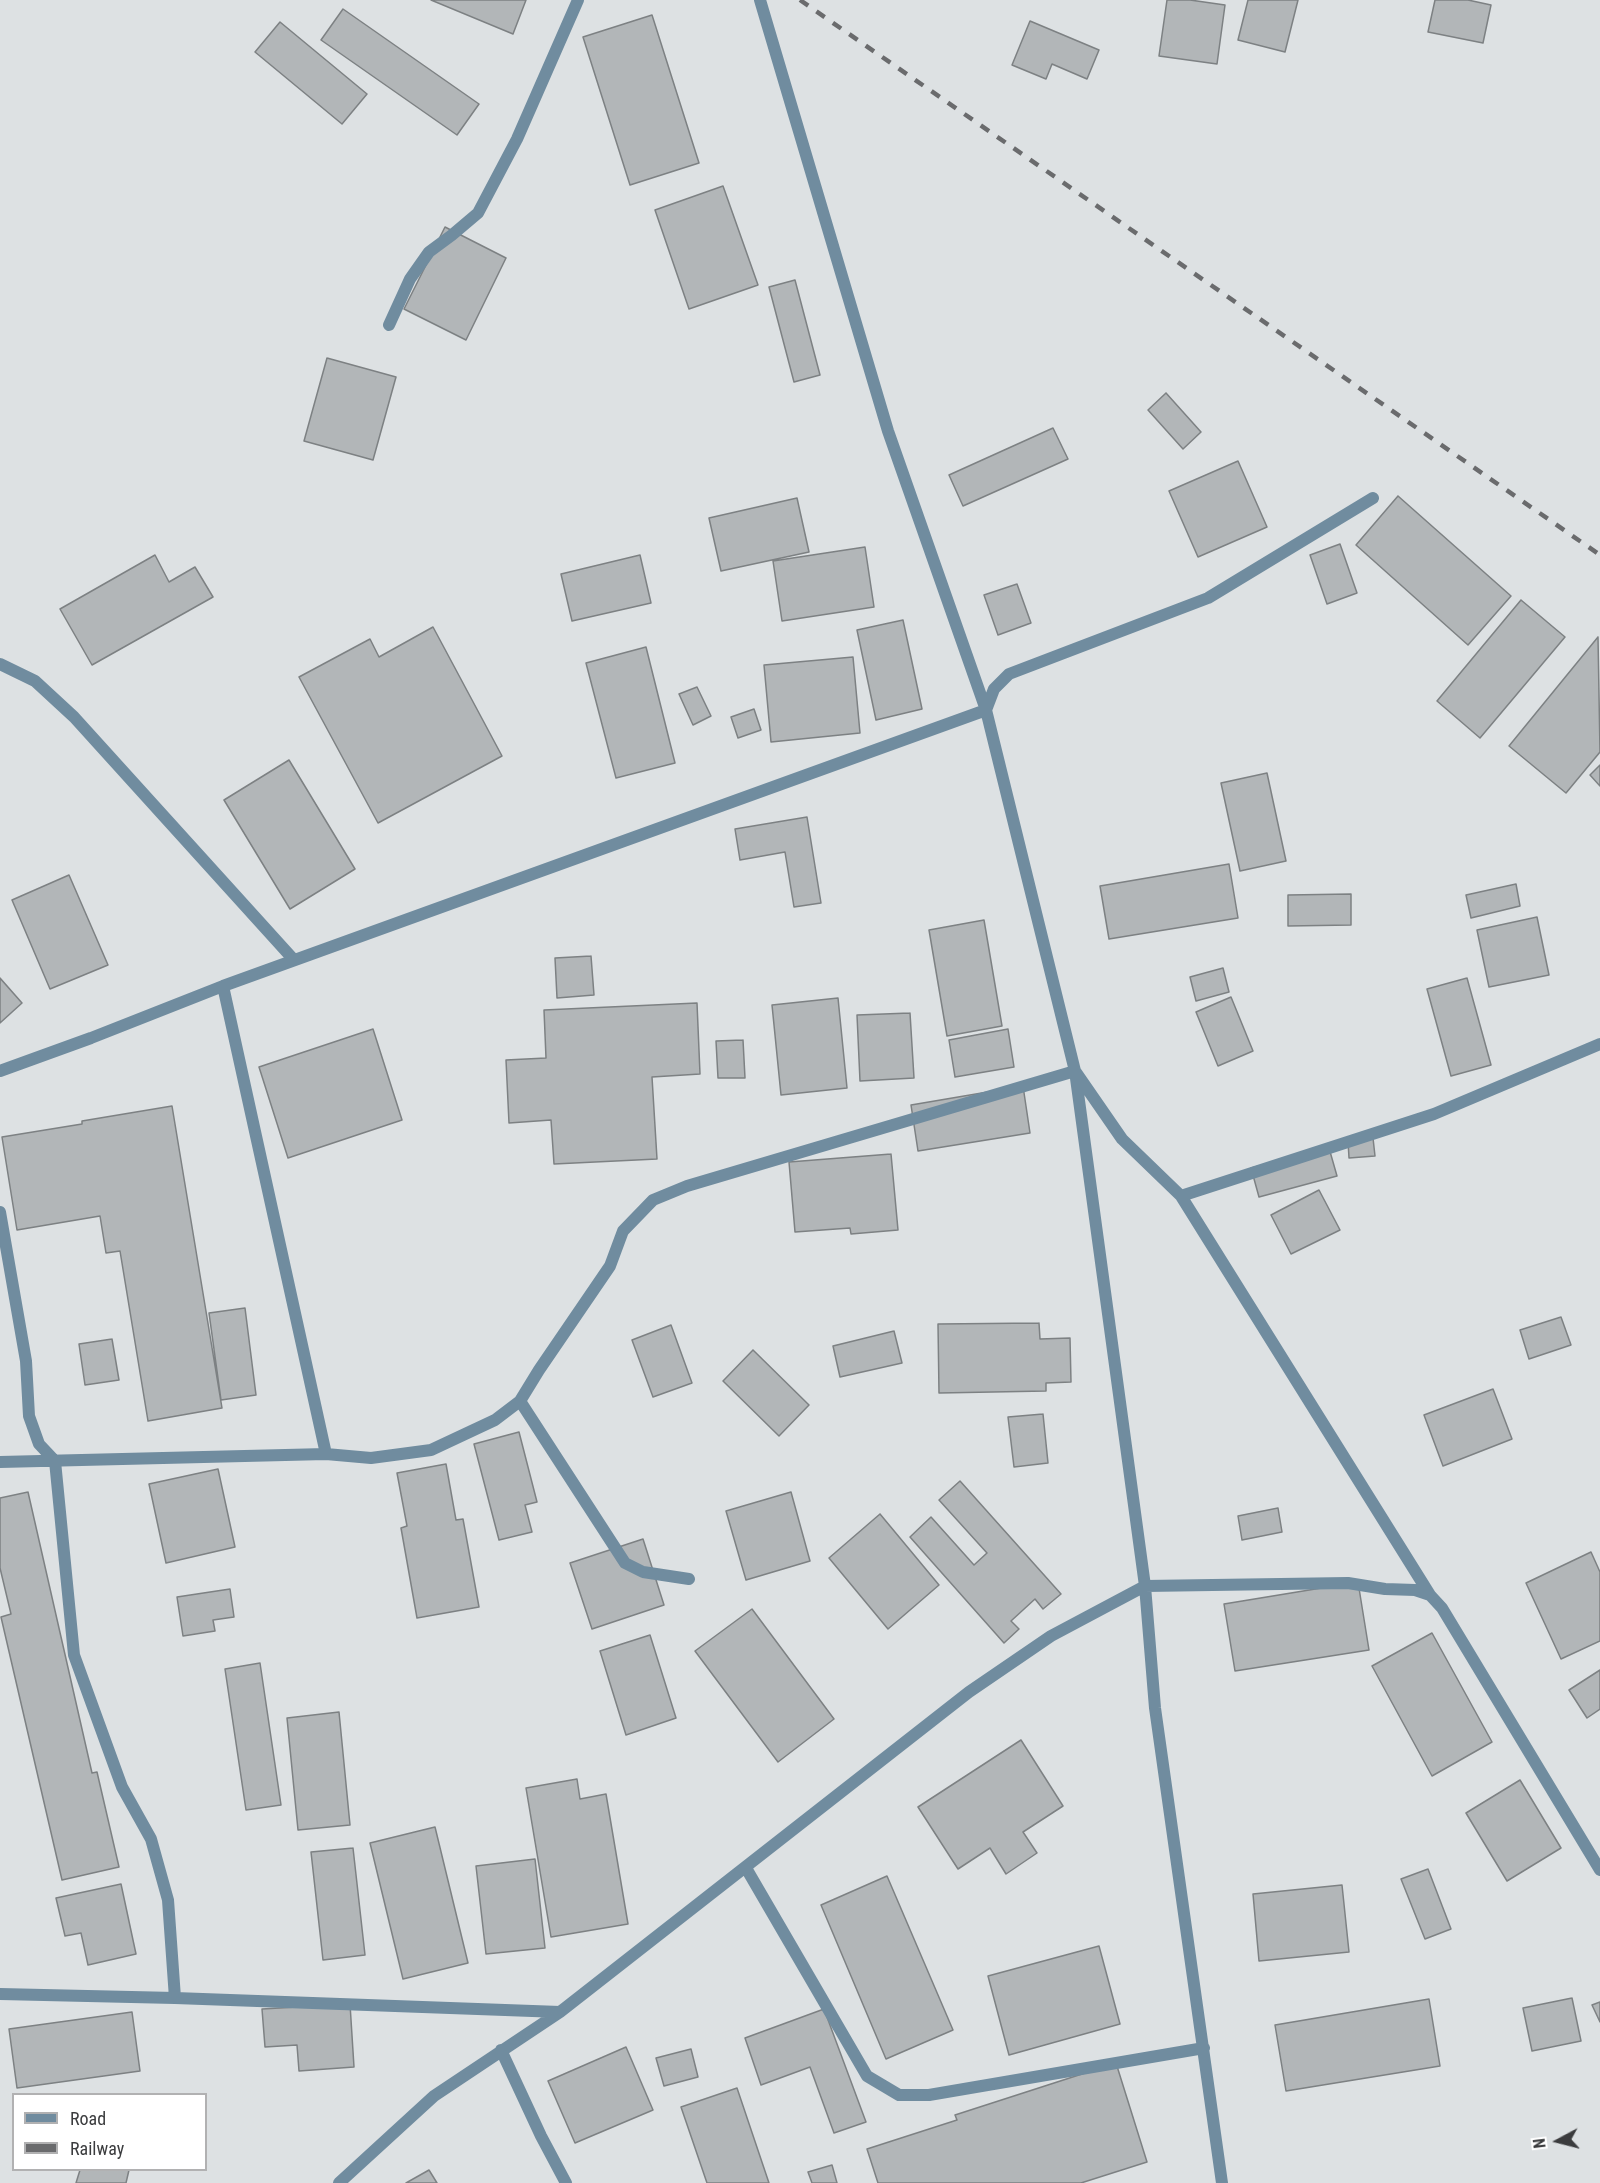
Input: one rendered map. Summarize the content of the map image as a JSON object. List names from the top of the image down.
{
  "legend": ["Road", "Railway"],
  "north": "left"
}
